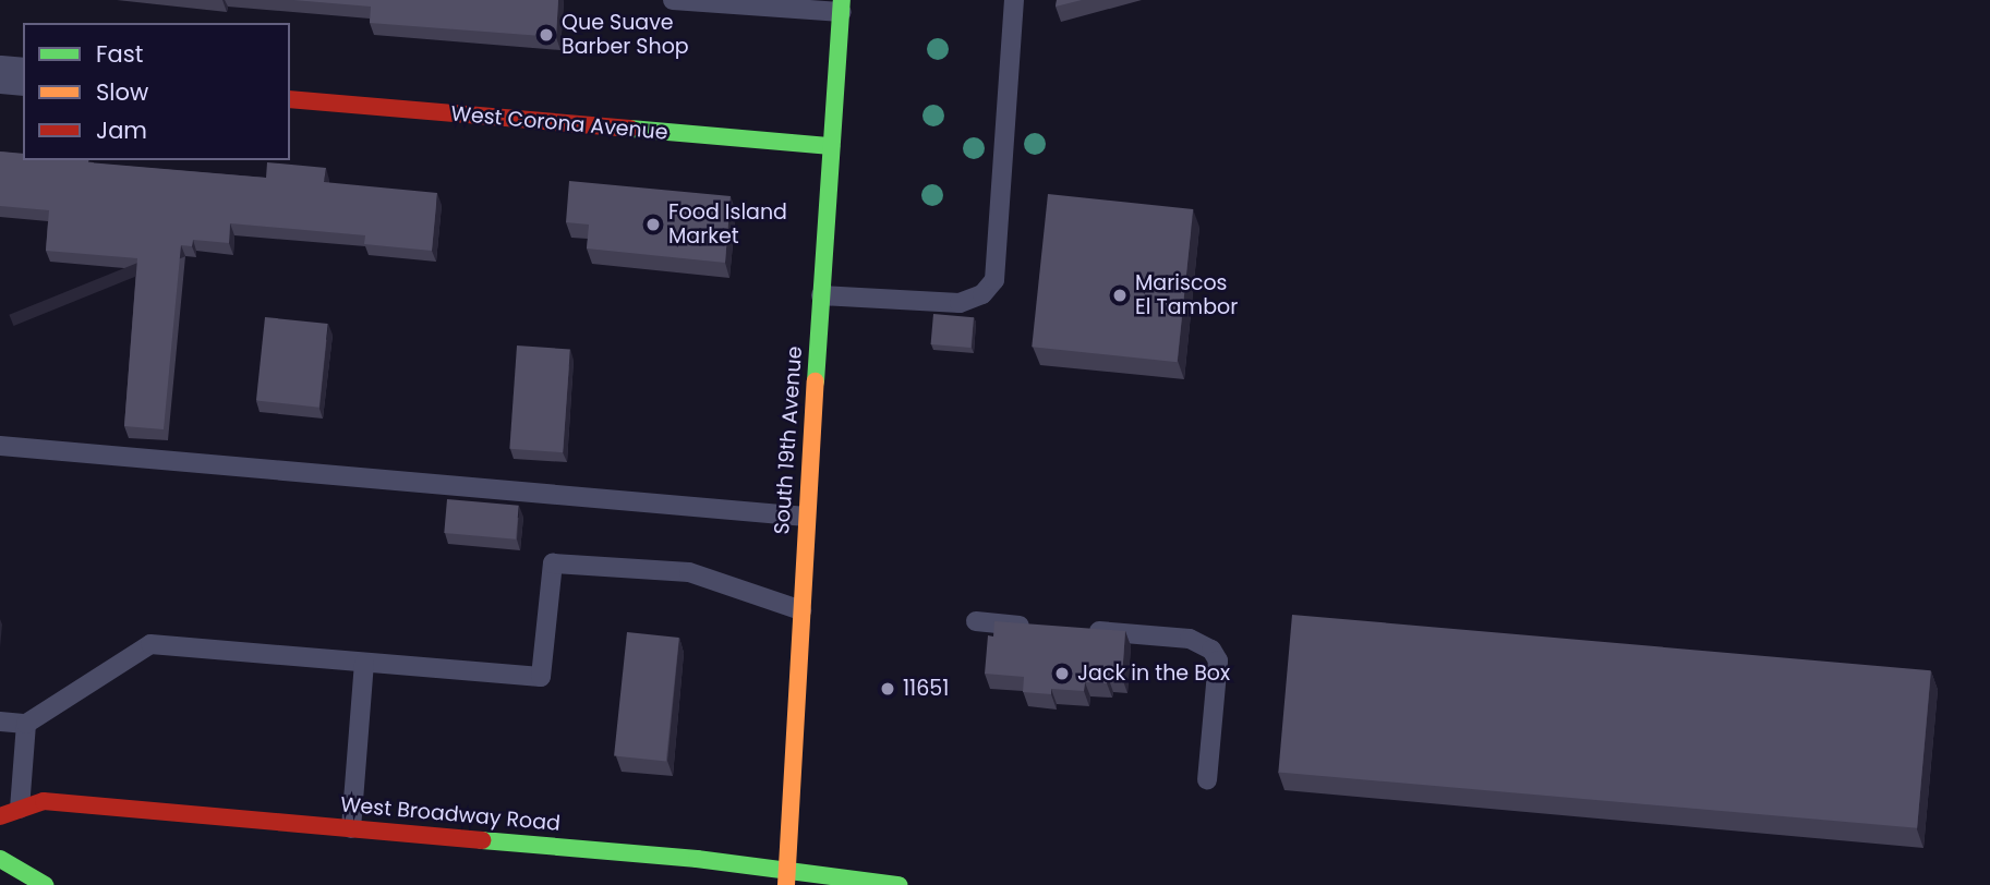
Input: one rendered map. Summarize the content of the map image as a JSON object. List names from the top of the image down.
{
  "streets": {
    "main road": ["West Corona Avenue", "South 19th Avenue", "West Broadway Road"]
  },
  "crossings": [
    ["West Corona Avenue", "South 19th Avenue"],
    ["South 19th Avenue", "West Broadway Road"]
  ],
  "places": [
    "Que Suave Barber Shop",
    "Food Island Market",
    "Mariscos El Tambor",
    "Jack in the Box",
    "11651"
  ],
  "legend": ["Fast", "Slow", "Jam"]
}
